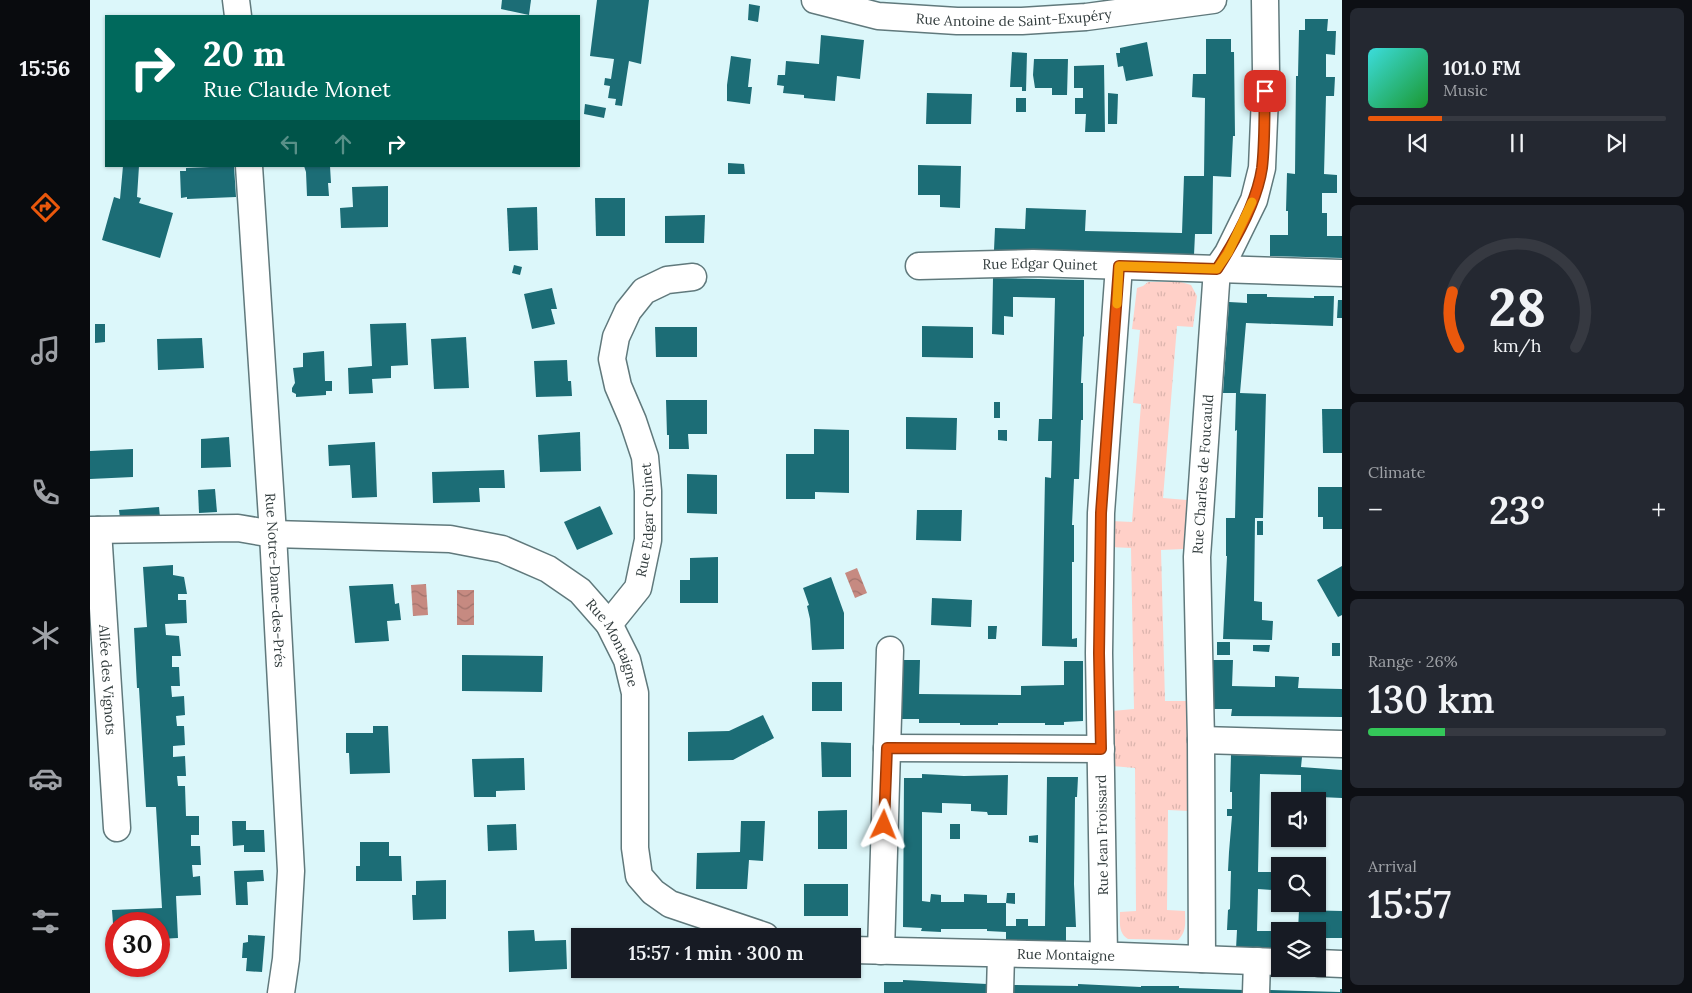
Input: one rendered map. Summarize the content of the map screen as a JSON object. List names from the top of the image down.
{
  "streets": {
    "street": [
      "Rue Antoine de Saint-Exupéry",
      "Rue Edgar Quinet",
      "Rue Charles de Foucauld",
      "Rue Notre-Dame-des-Prés",
      "Rue Montaigne",
      "Allée des Vignots",
      "Rue Jean Froissard"
    ]
  },
  "crossings": [
    ["Rue Edgar Quinet", "Rue Charles de Foucauld"],
    ["Rue Edgar Quinet", "Rue Montaigne"],
    ["Rue Edgar Quinet", "Rue Jean Froissard"],
    ["Rue Charles de Foucauld", "Rue Montaigne"],
    ["Rue Notre-Dame-des-Prés", "Rue Montaigne"],
    ["Rue Montaigne", "Allée des Vignots"],
    ["Rue Montaigne", "Rue Jean Froissard"]
  ],
  "page": {
    "tabs": "15:56",
    "turn": ["20 m", "Rue Claude Monet"],
    "song": ["101.0 FM", "Music"],
    "tile": [
      "Climate",
      ["Range · 26%", "130 km"],
      ["Arrival", "15:57"]
    ],
    "heat": ["−", "23°", "+"],
    "limit": "30",
    "trip": "15:57 · 1 min · 300 m",
    "gauge": ["28", "km/h"]
  }
}
